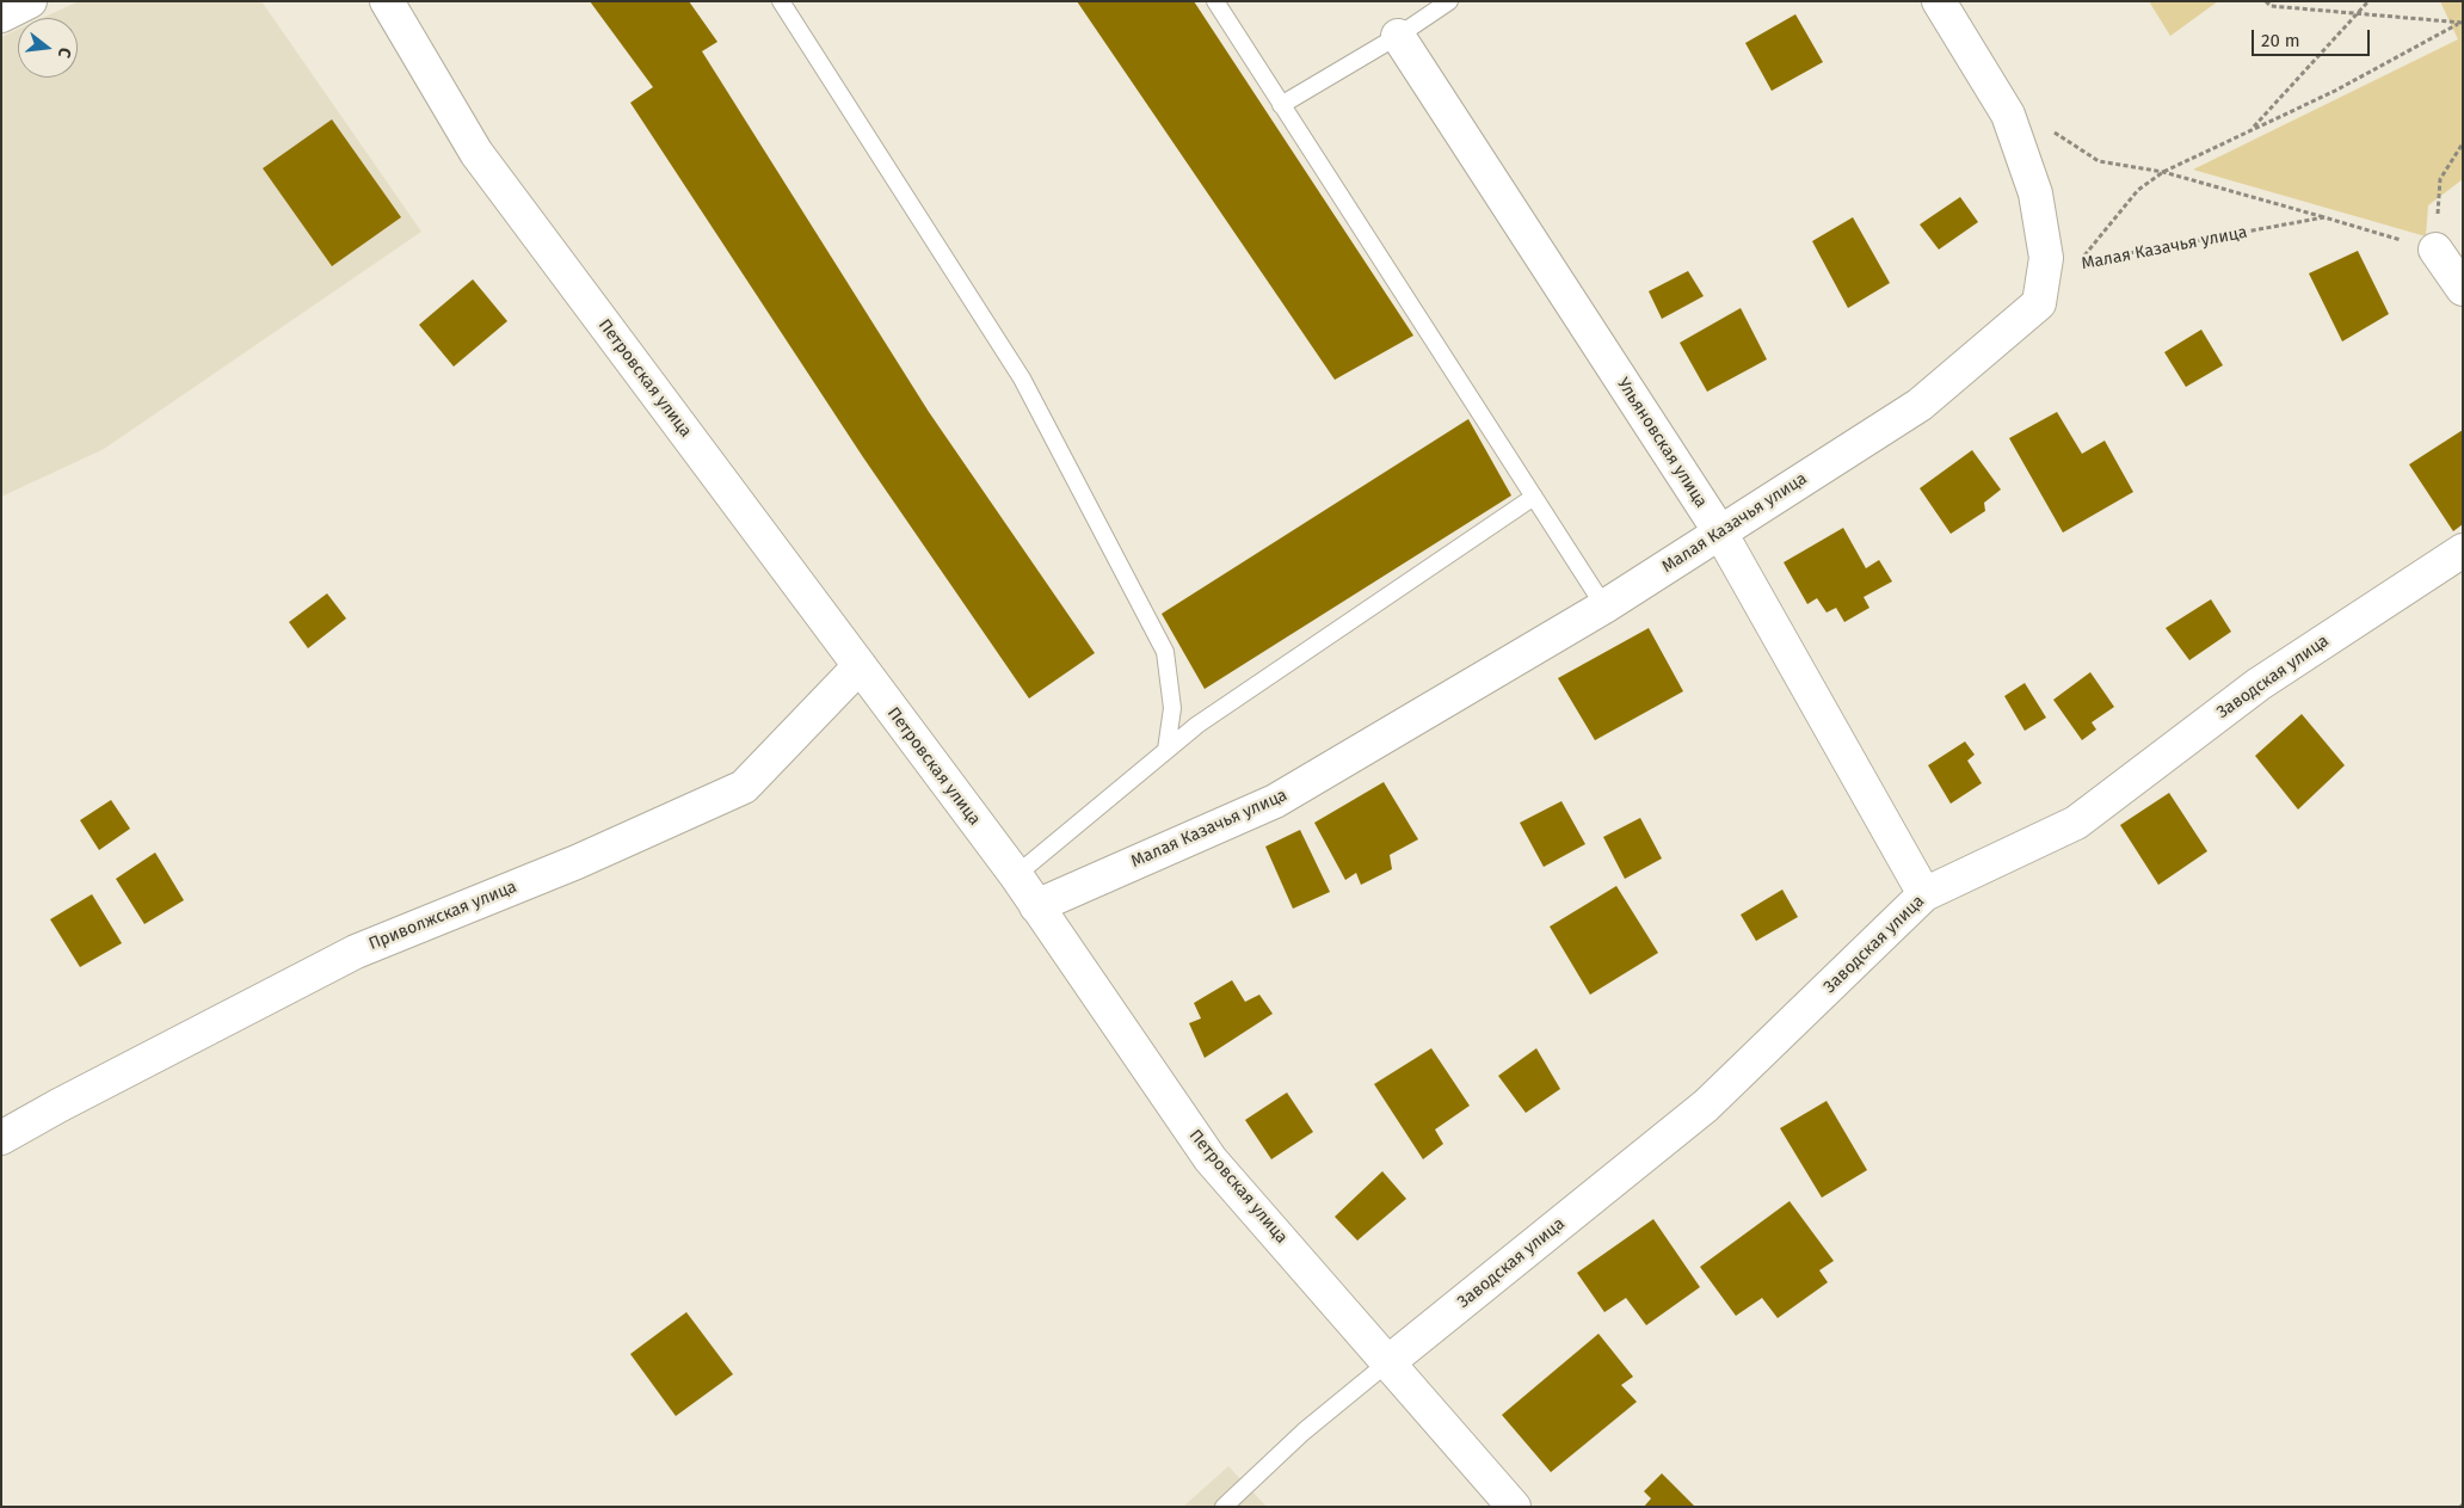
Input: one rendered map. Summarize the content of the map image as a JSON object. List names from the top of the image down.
{
  "streets": {
    "street": [
      "Малая Казачья улица",
      "Петровская улица",
      "Ульяновская улица",
      "Заводская улица",
      "Приволжская улица"
    ]
  },
  "crossings": [
    ["Малая Казачья улица", "Петровская улица"],
    ["Малая Казачья улица", "Ульяновская улица"],
    ["Петровская улица", "Заводская улица"],
    ["Петровская улица", "Приволжская улица"],
    ["Ульяновская улица", "Заводская улица"]
  ],
  "scale_bar": "20 m",
  "north": "right"
}
